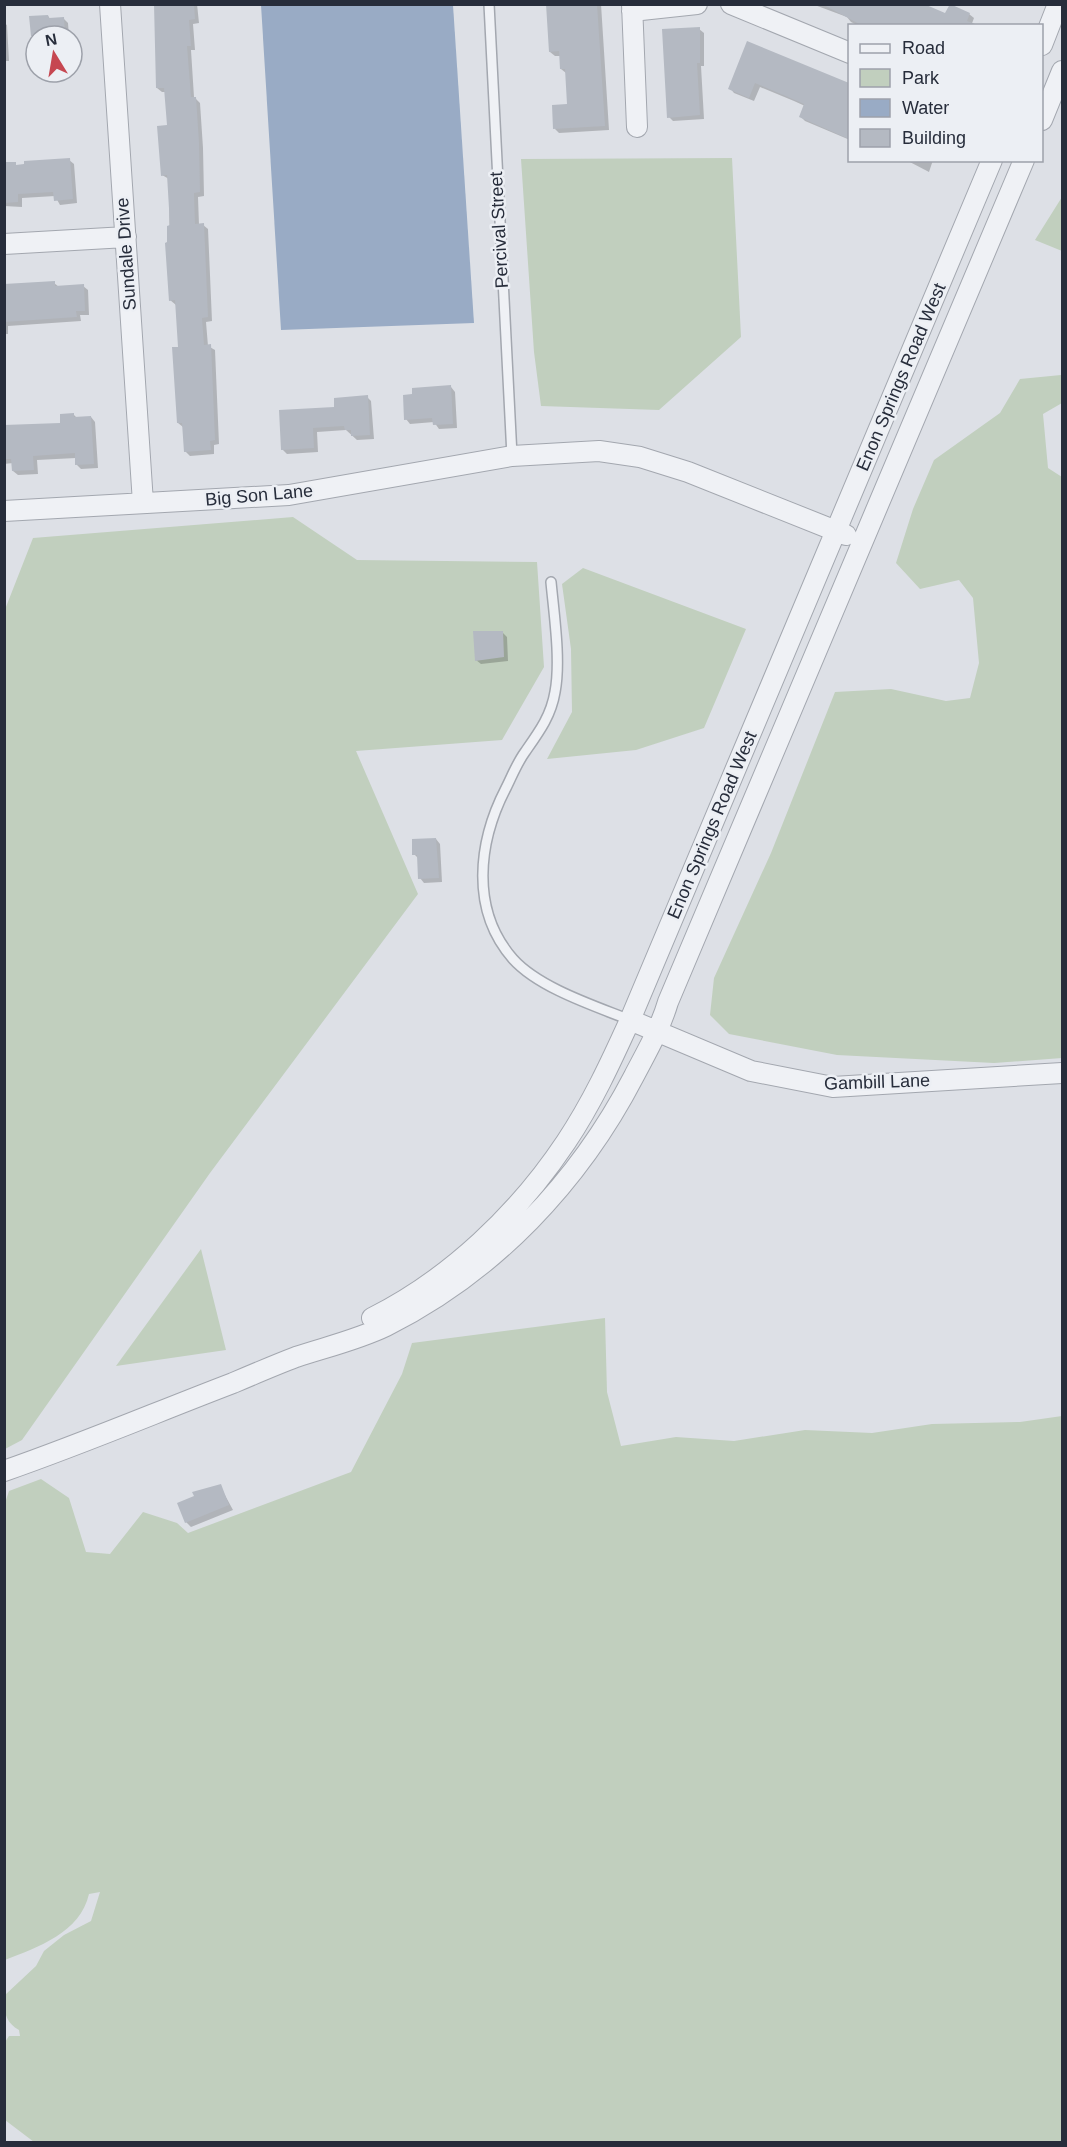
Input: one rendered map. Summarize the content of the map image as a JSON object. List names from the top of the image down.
{
  "streets": {
    "street": [
      "Sundale Drive",
      "Enon Springs Road West",
      "Big Son Lane",
      "Gambill Lane"
    ],
    "lane": ["Percival Street"]
  },
  "crossings": [
    ["Percival Street", "Big Son Lane"],
    ["Sundale Drive", "Big Son Lane"],
    ["Enon Springs Road West", "Big Son Lane"],
    ["Enon Springs Road West", "Gambill Lane"]
  ],
  "legend": [
    "Road",
    "Park",
    "Water",
    "Building"
  ],
  "north": "top"
}
